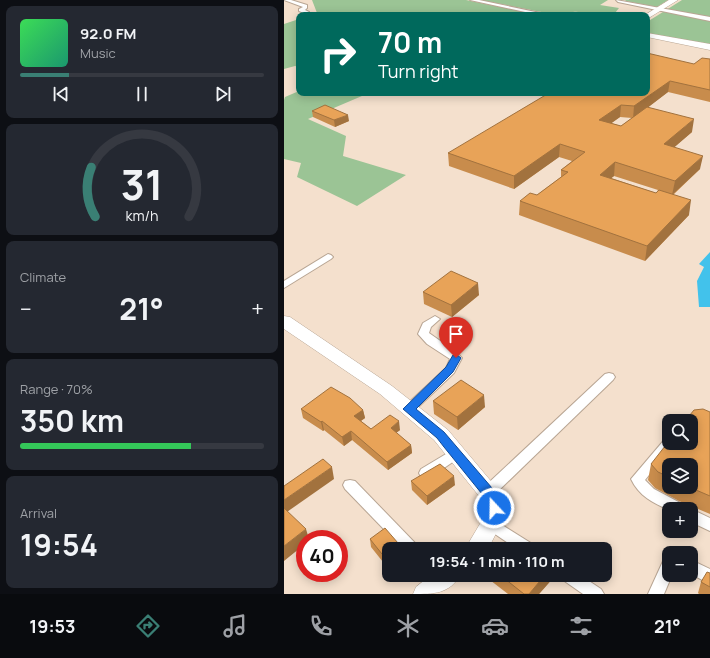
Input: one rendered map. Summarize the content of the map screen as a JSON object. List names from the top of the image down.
{
  "page": {
    "turn": ["70 m", "Turn right"],
    "song": ["92.0 FM", "Music"],
    "tile": [
      "Climate",
      ["Range · 70%", "350 km"],
      ["Arrival", "19:54"]
    ],
    "heat": ["−", "21°", "+"],
    "map_buttons": ["+", "−"],
    "limit": "40",
    "trip": "19:54 · 1 min · 110 m",
    "tabs": ["19:53", "21°"],
    "gauge": ["31", "km/h"]
  }
}
